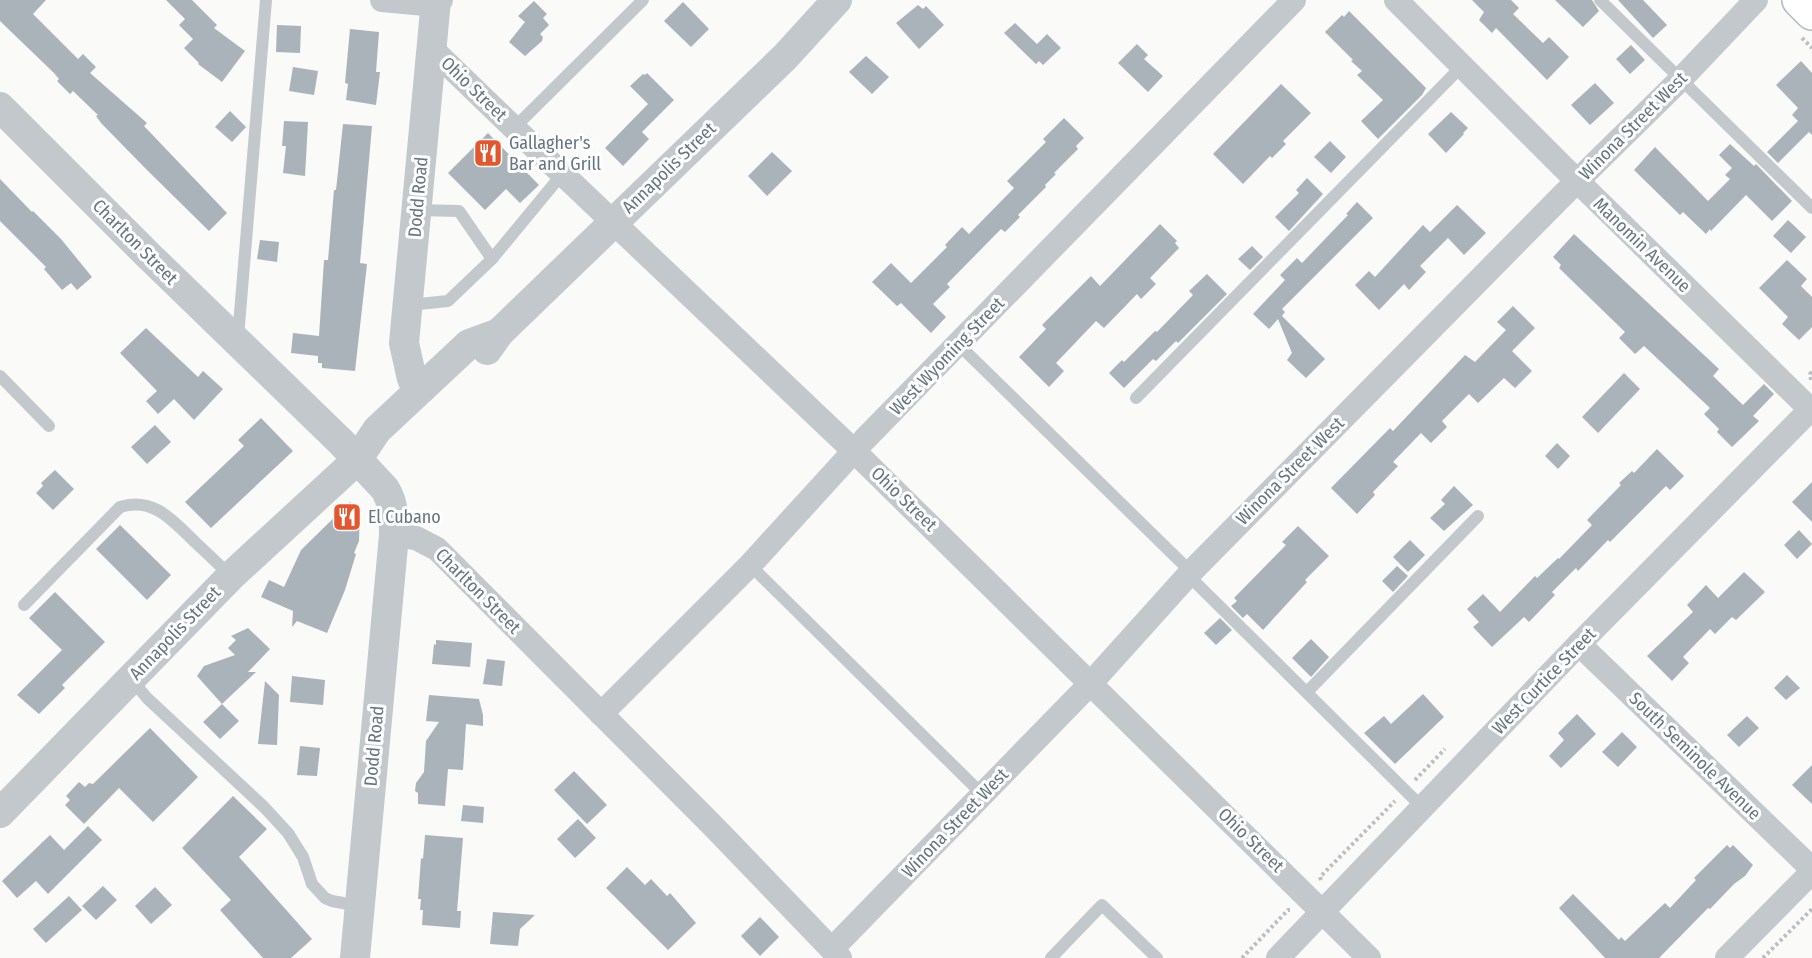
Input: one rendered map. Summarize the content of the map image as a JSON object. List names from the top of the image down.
{
  "streets": {
    "street": [
      "Ohio Street",
      "Winona Street West",
      "Annapolis Street",
      "Dodd Road",
      "Charlton Street",
      "Manomin Avenue",
      "West Wyoming Street",
      "West Curtice Street",
      "South Seminole Avenue"
    ]
  },
  "crossings": [
    ["Ohio Street", "Winona Street West"],
    ["Ohio Street", "Annapolis Street"],
    ["Ohio Street", "Dodd Road"],
    ["Ohio Street", "West Wyoming Street"],
    ["Ohio Street", "West Curtice Street"],
    ["Winona Street West", "Charlton Street"],
    ["Winona Street West", "Manomin Avenue"],
    ["Annapolis Street", "Dodd Road"],
    ["Annapolis Street", "Charlton Street"],
    ["Dodd Road", "Charlton Street"],
    ["Charlton Street", "West Wyoming Street"],
    ["Manomin Avenue", "West Curtice Street"],
    ["West Curtice Street", "South Seminole Avenue"]
  ],
  "places": {
    "restaurant": ["Gallagher's Bar and Grill", "El Cubano"]
  }
}
